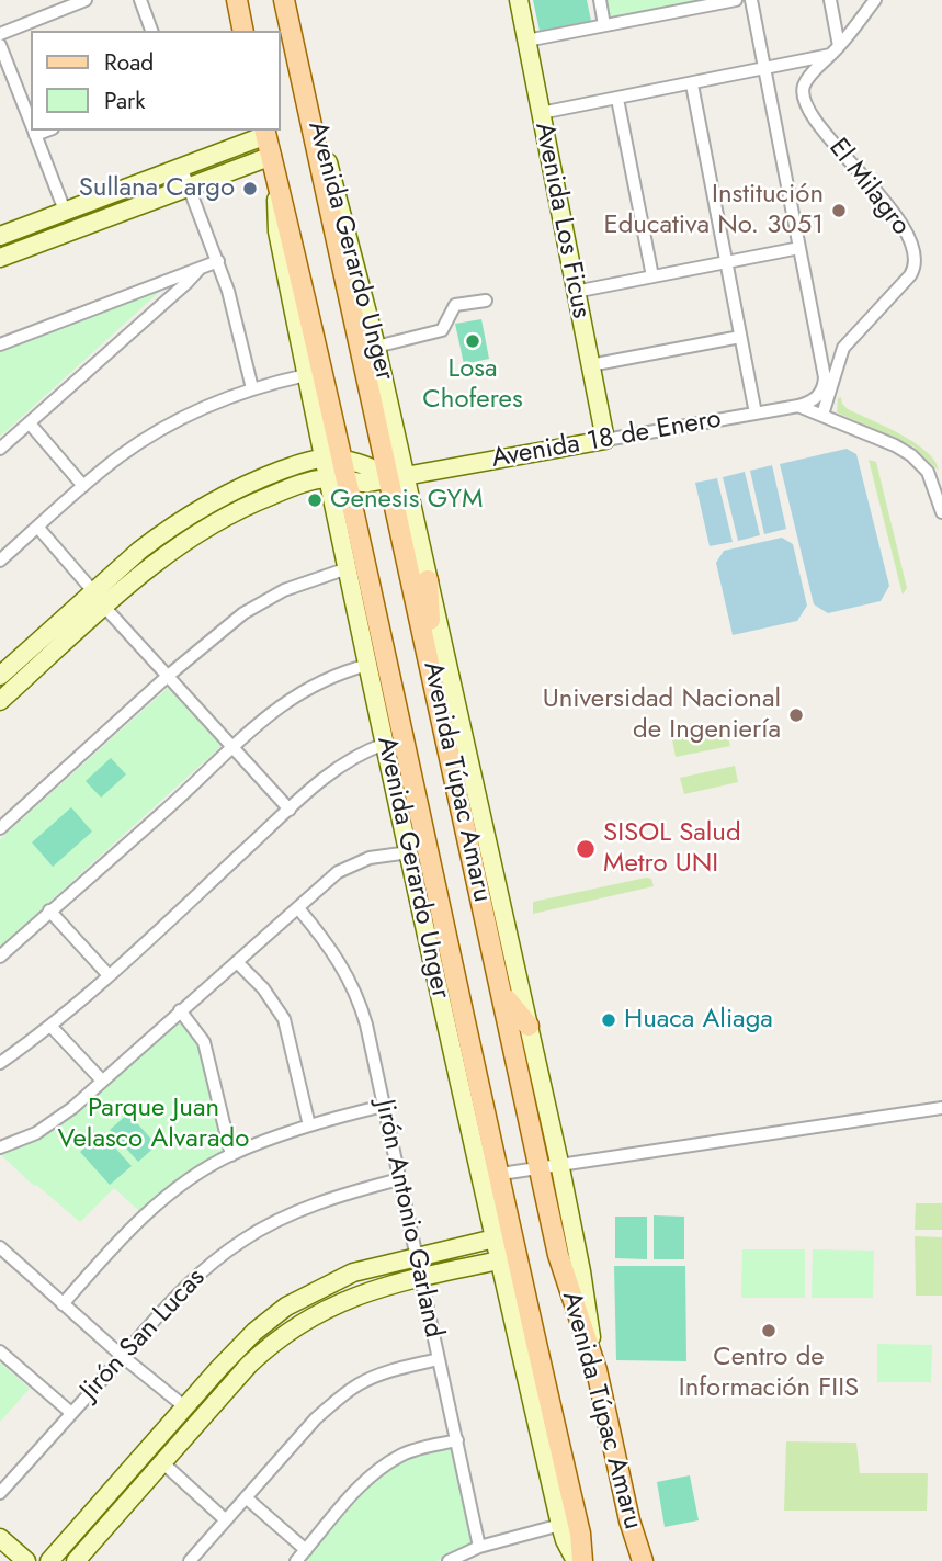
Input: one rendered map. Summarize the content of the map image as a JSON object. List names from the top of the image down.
{
  "streets": {
    "main road": ["Avenida Túpac Amaru"],
    "street": [
      "El Milagro",
      "Avenida Los Ficus",
      "Avenida Gerardo Unger",
      "Avenida 18 de Enero",
      "Jirón Antonio Garland",
      "Jirón San Lucas"
    ]
  },
  "crossings": [
    ["Avenida Los Ficus", "Avenida 18 de Enero"],
    ["Avenida Gerardo Unger", "Avenida 18 de Enero"],
    ["Avenida Gerardo Unger", "Avenida Túpac Amaru"],
    ["Avenida 18 de Enero", "Avenida Túpac Amaru"],
    ["Jirón Antonio Garland", "Jirón San Lucas"]
  ],
  "parks": ["Parque Juan Velasco Alvarado"],
  "places": [
    "Sullana Cargo",
    "Institución Educativa No. 3051",
    "Losa Choferes",
    "Genesis GYM",
    "Universidad Nacional de Ingeniería",
    "SISOL Salud Metro UNI",
    "Huaca Aliaga",
    "Centro de Información FIIS"
  ],
  "legend": ["Road", "Park"]
}
